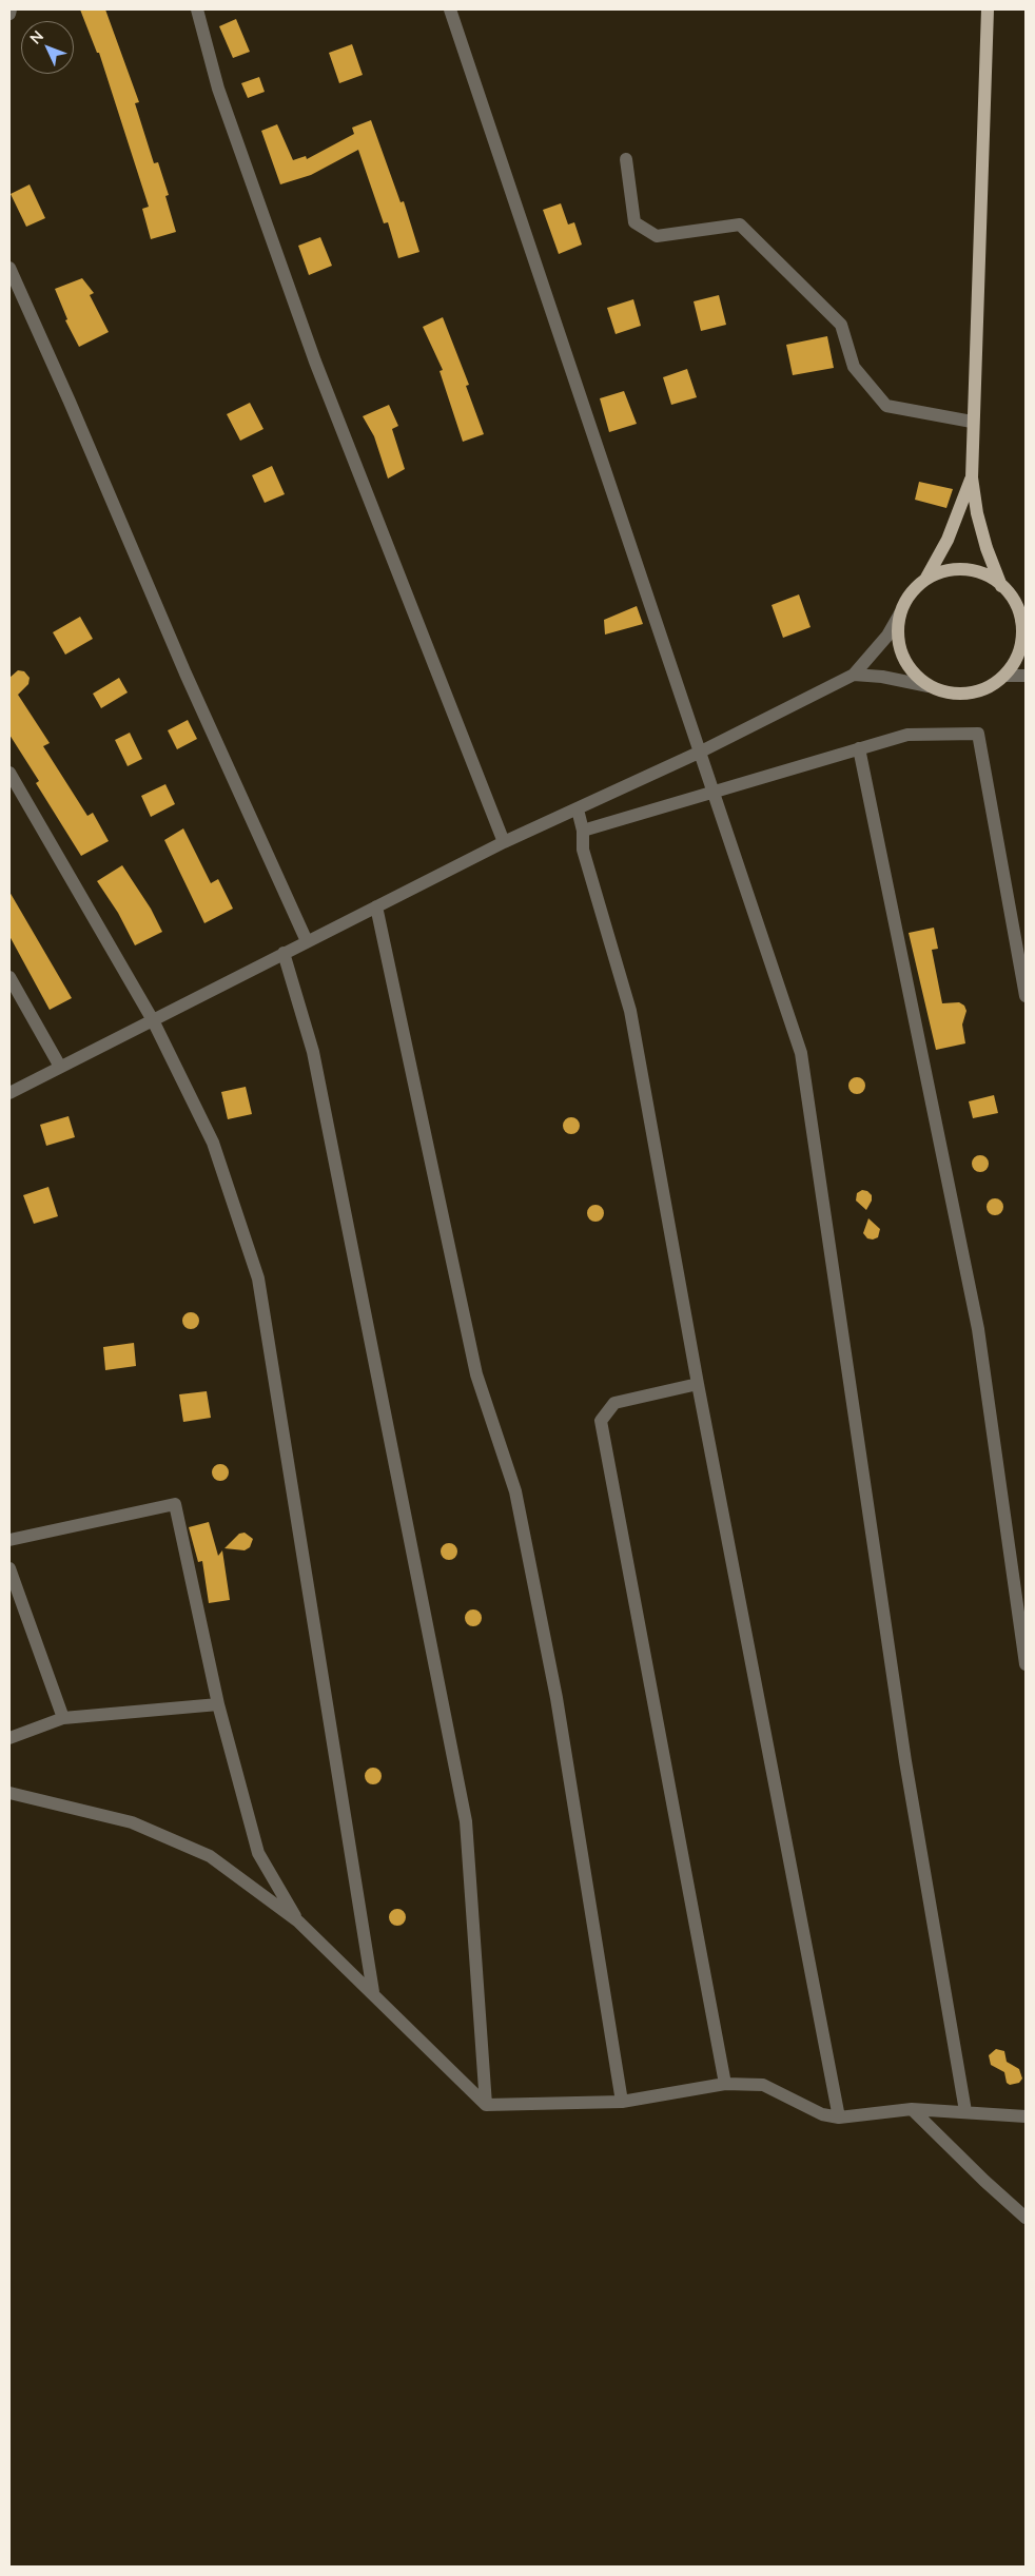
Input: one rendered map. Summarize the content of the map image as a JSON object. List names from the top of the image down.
{
  "north": "top left"
}
